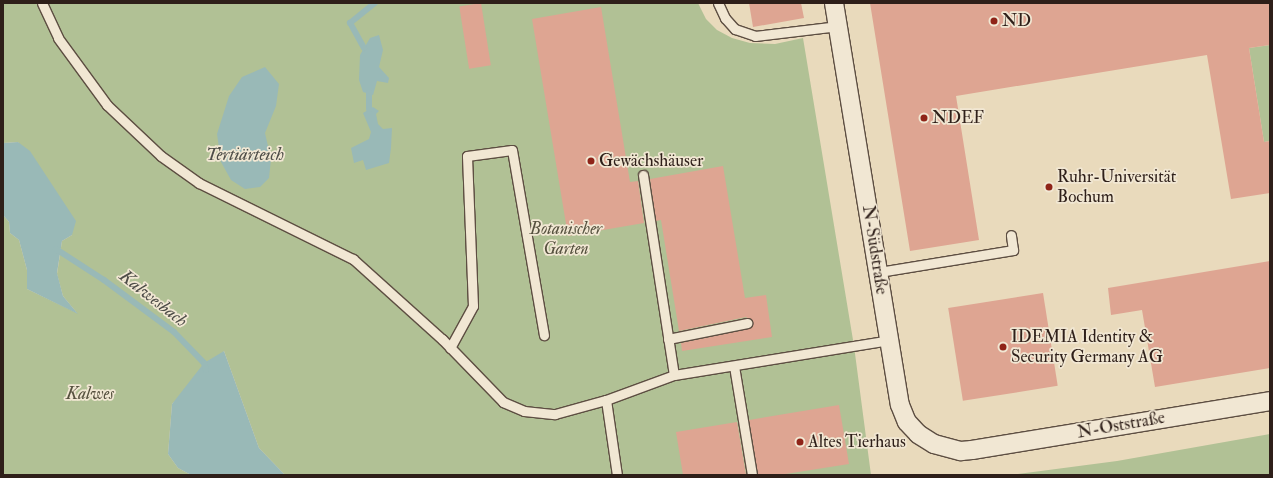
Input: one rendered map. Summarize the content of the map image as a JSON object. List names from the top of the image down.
{
  "streets": {
    "street": ["N-Südstraße", "N-Oststraße"]
  },
  "crossings": [
    ["N-Südstraße", "N-Oststraße"]
  ],
  "water": ["Tertiärteich", "Kalwesbach"],
  "parks": ["Botanischer Garten", "Kalwes"],
  "places": [
    "ND",
    "NDEF",
    "Gewächshäuser",
    "Ruhr-Universität Bochum",
    "IDEMIA Identity & Security Germany AG",
    "Altes Tierhaus"
  ]
}
